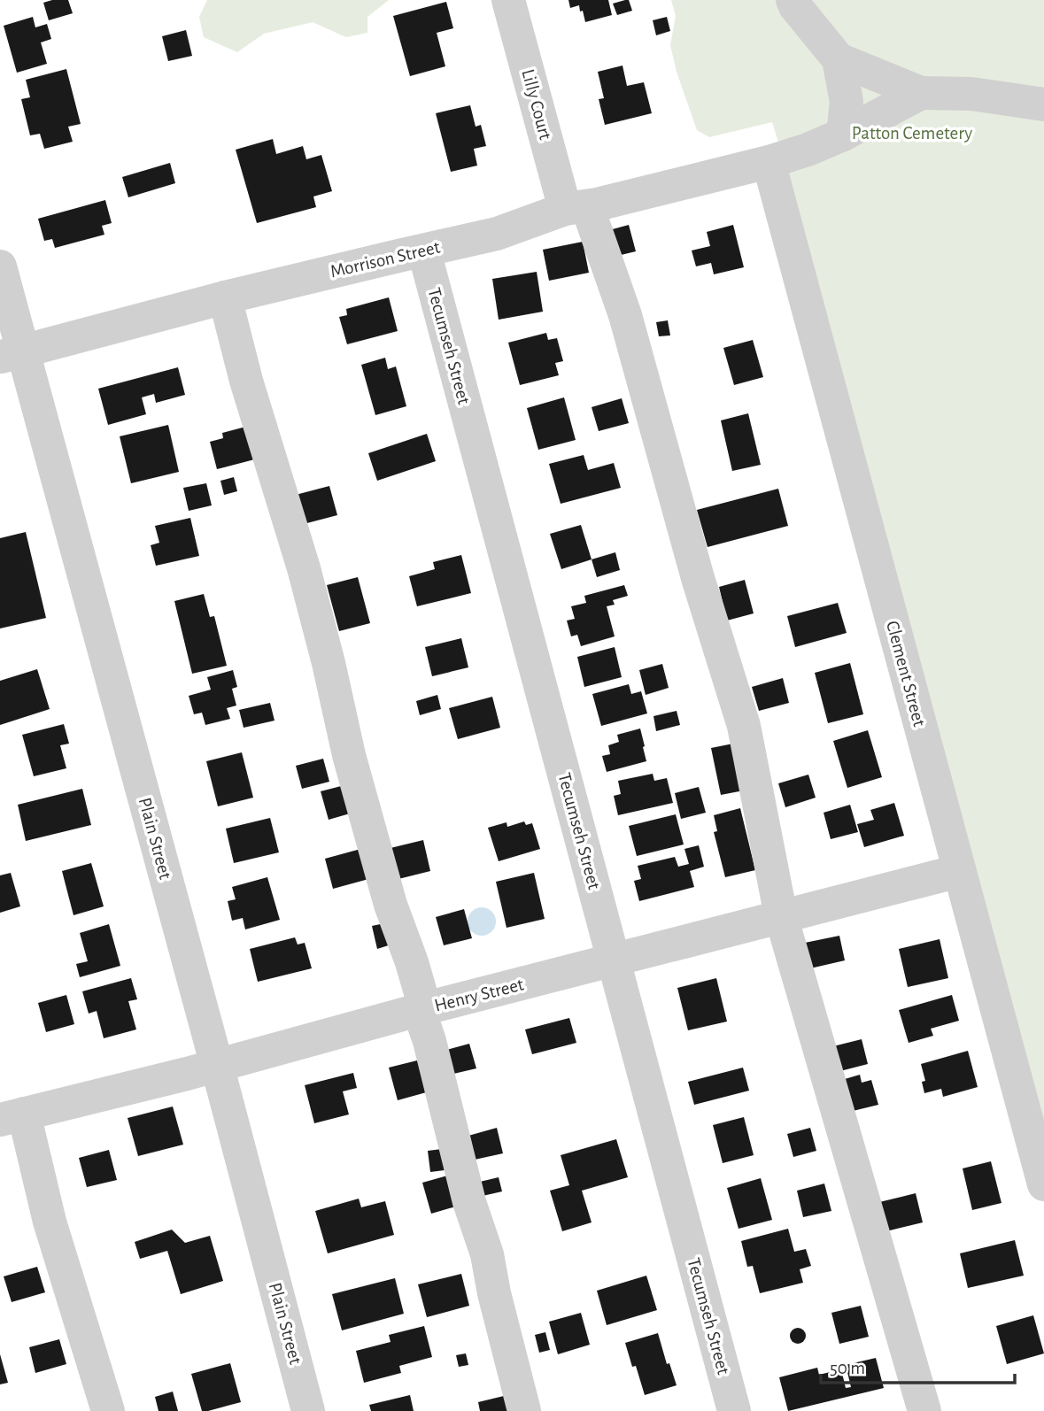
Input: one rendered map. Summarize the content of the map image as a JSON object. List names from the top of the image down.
{
  "streets": {
    "street": [
      "Lilly Court",
      "Morrison Street",
      "Tecumseh Street",
      "Clement Street",
      "Plain Street",
      "Henry Street"
    ]
  },
  "crossings": [
    ["Lilly Court", "Morrison Street"],
    ["Lilly Court", "Henry Street"],
    ["Morrison Street", "Tecumseh Street"],
    ["Morrison Street", "Clement Street"],
    ["Morrison Street", "Plain Street"],
    ["Tecumseh Street", "Henry Street"],
    ["Clement Street", "Henry Street"],
    ["Plain Street", "Henry Street"]
  ],
  "parks": ["Patton Cemetery"],
  "scale_bar": "50 m"
}
